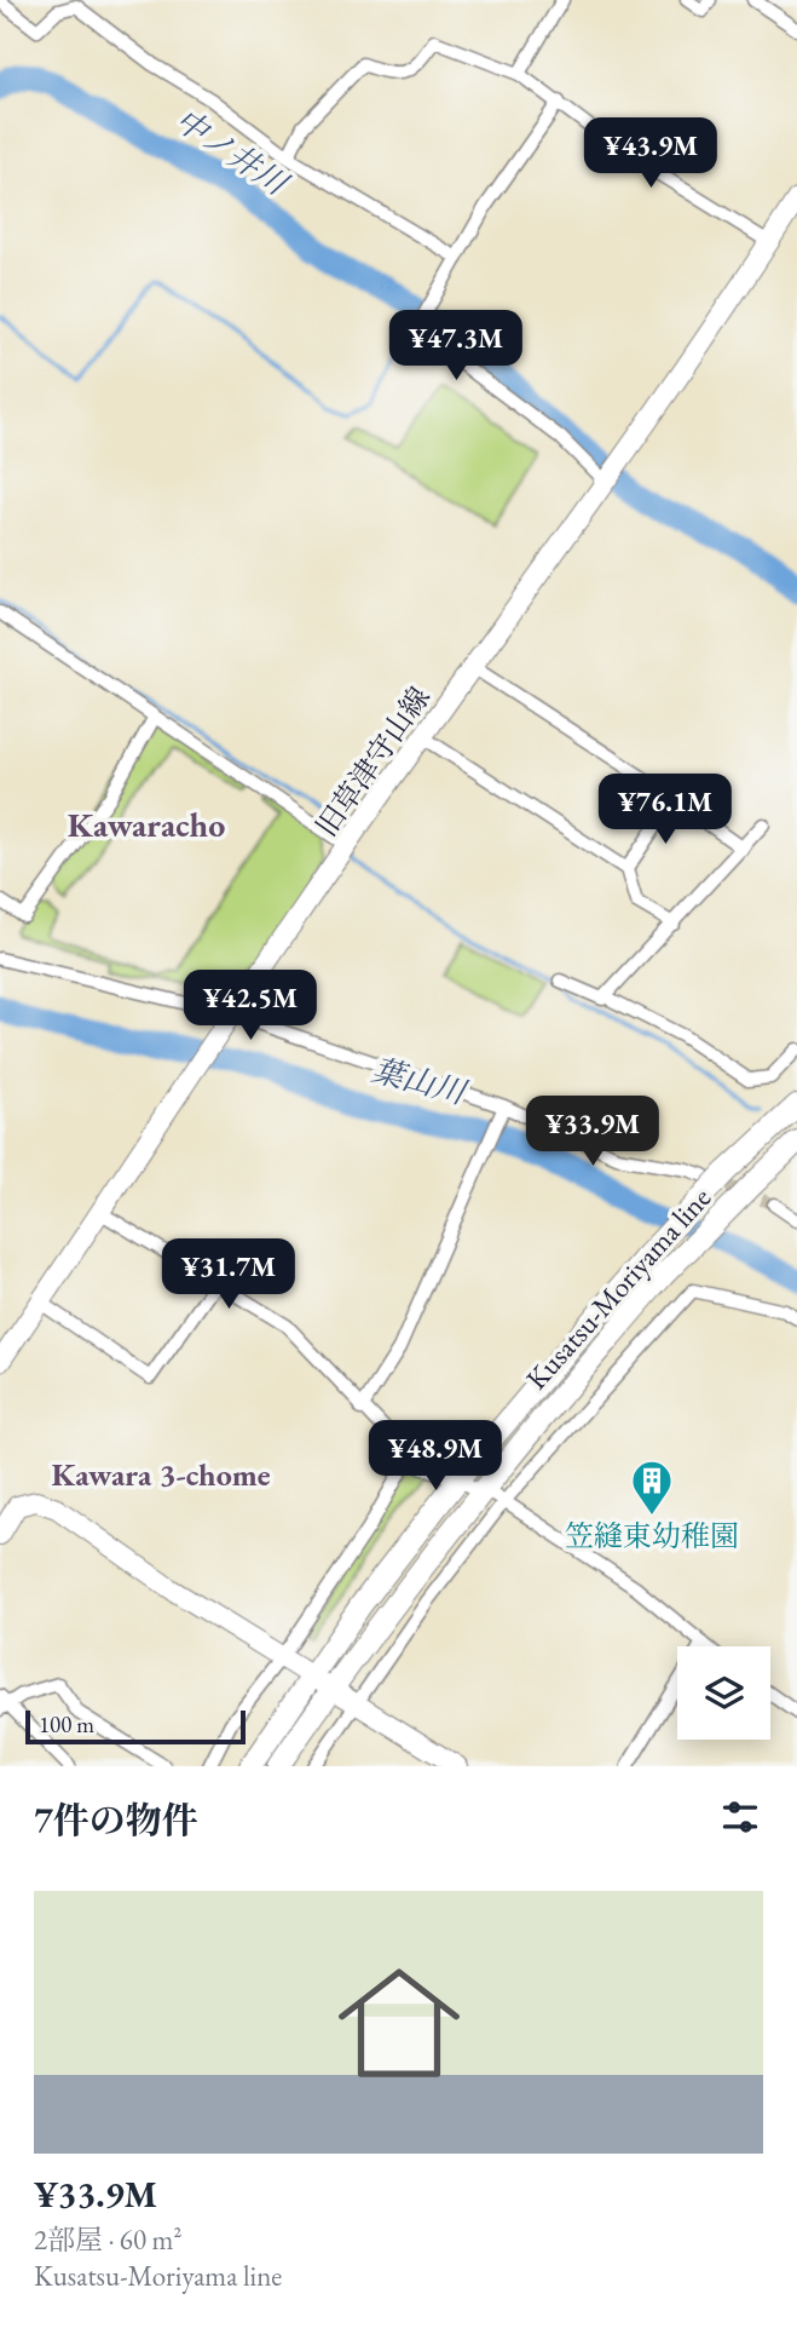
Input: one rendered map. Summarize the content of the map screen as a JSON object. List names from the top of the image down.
{
  "streets": {
    "main road": ["Kusatsu-Moriyama line"],
    "street": ["旧草津守山線"]
  },
  "districts": ["Kawaracho", "Kawara 3-chome"],
  "water": ["中ノ井川", "葉山川"],
  "places": {
    "building": ["笠縫東幼稚園"]
  },
  "scale_bar": "100 m",
  "page": {
    "price": [
      "¥43.9M",
      "¥47.3M",
      "¥76.1M",
      "¥42.5M",
      "¥33.9M",
      "¥31.7M",
      "¥48.9M"
    ],
    "scale": "100 m",
    "heading": "7件の物件",
    "list": [
      {
        "name": "¥33.9M",
        "note": "2部屋 · 60 m² · Kusatsu-Moriyama line"
      }
    ]
  }
}
